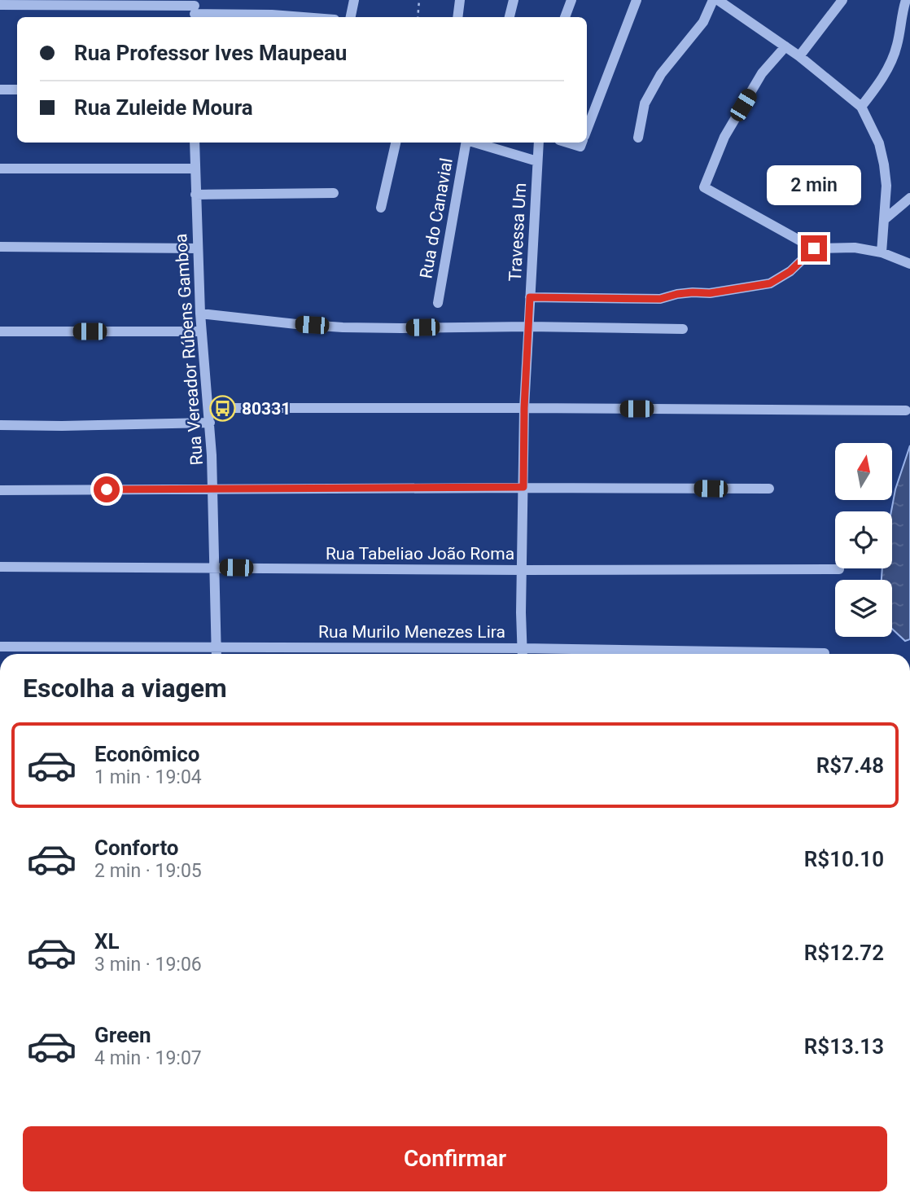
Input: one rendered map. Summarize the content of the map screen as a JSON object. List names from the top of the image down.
{
  "streets": {
    "street": [
      "Rua do Canavial",
      "Travessa Um",
      "Rua Vereador Rúbens Gamboa",
      "Rua Tabeliao João Roma",
      "Rua Murilo Menezes Lira"
    ]
  },
  "crossings": [
    ["Travessa Um", "Rua Tabeliao João Roma"],
    ["Travessa Um", "Rua Murilo Menezes Lira"],
    ["Rua Vereador Rúbens Gamboa", "Rua Tabeliao João Roma"],
    ["Rua Vereador Rúbens Gamboa", "Rua Murilo Menezes Lira"]
  ],
  "places": {
    "bus stop": ["80331"]
  },
  "north": "top",
  "page": {
    "banner": ["Rua Professor Ives Maupeau", "Rua Zuleide Moura"],
    "bubble": "2 min",
    "heading": "Escolha a viagem",
    "list": [
      {
        "name": "Econômico",
        "note": "1 min · 19:04",
        "value": "R$7.48"
      },
      {
        "name": "Conforto",
        "note": "2 min · 19:05",
        "value": "R$10.10"
      },
      {
        "name": "XL",
        "note": "3 min · 19:06",
        "value": "R$12.72"
      },
      {
        "name": "Green",
        "note": "4 min · 19:07",
        "value": "R$13.13"
      }
    ],
    "buttons": "Confirmar"
  }
}
